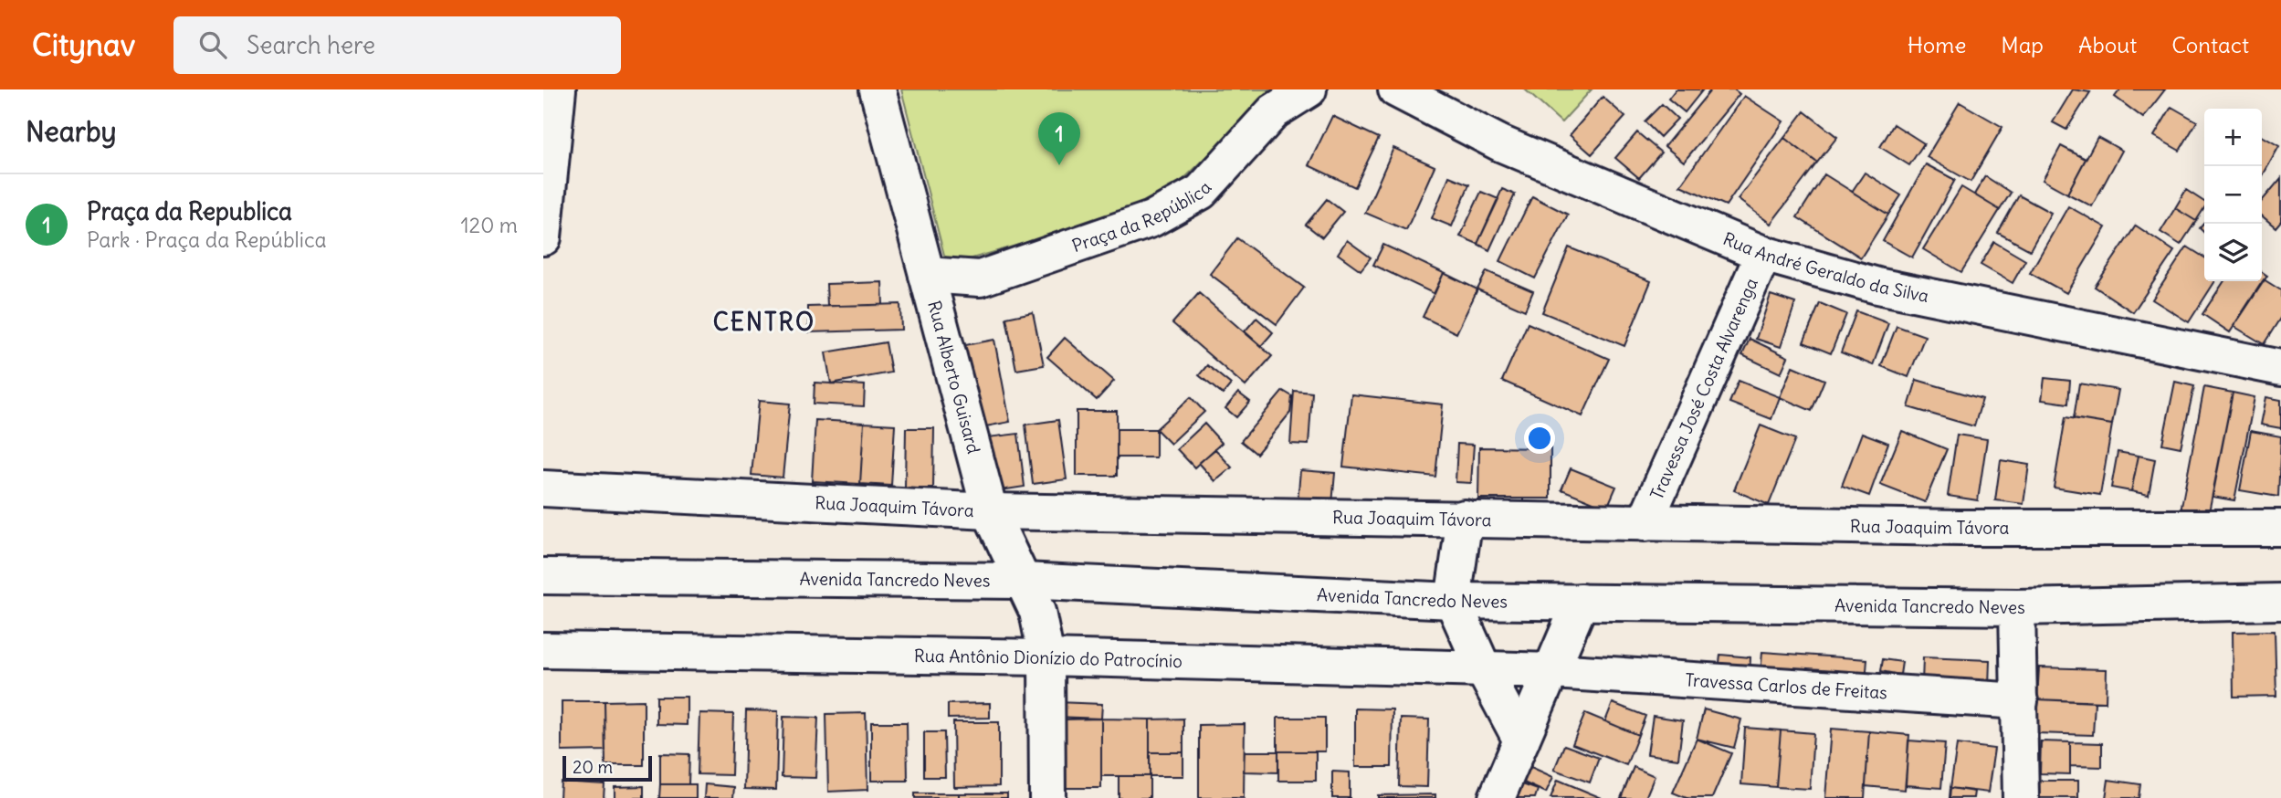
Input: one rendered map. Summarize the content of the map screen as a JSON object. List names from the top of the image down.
{
  "streets": {
    "street": [
      "Praça da República",
      "Rua André Geraldo da Silva",
      "Rua Alberto Guisard",
      "Travessa José Costa Alvarenga",
      "Rua Joaquim Távora",
      "Avenida Tancredo Neves",
      "Rua Antônio Dionízio do Patrocínio",
      "Travessa Carlos de Freitas"
    ]
  },
  "crossings": [
    ["Praça da República", "Rua Alberto Guisard"],
    ["Rua André Geraldo da Silva", "Travessa José Costa Alvarenga"],
    ["Rua Alberto Guisard", "Rua Joaquim Távora"],
    ["Rua Alberto Guisard", "Avenida Tancredo Neves"],
    ["Rua Alberto Guisard", "Rua Antônio Dionízio do Patrocínio"],
    ["Travessa José Costa Alvarenga", "Rua Joaquim Távora"],
    ["Rua Antônio Dionízio do Patrocínio", "Travessa Carlos de Freitas"]
  ],
  "districts": ["CENTRO"],
  "scale_bar": "20 m",
  "page": {
    "header": "Citynav",
    "search": "Search here",
    "nav": [
      "Home",
      "Map",
      "About",
      "Contact"
    ],
    "heading": "Nearby",
    "map_buttons": ["+", "−"],
    "pins": "1",
    "list": [
      {
        "mark": "1",
        "name": "Praça da Republica",
        "note": "Park · Praça da República",
        "value": "120 m"
      }
    ],
    "scale": "20 m"
  }
}
